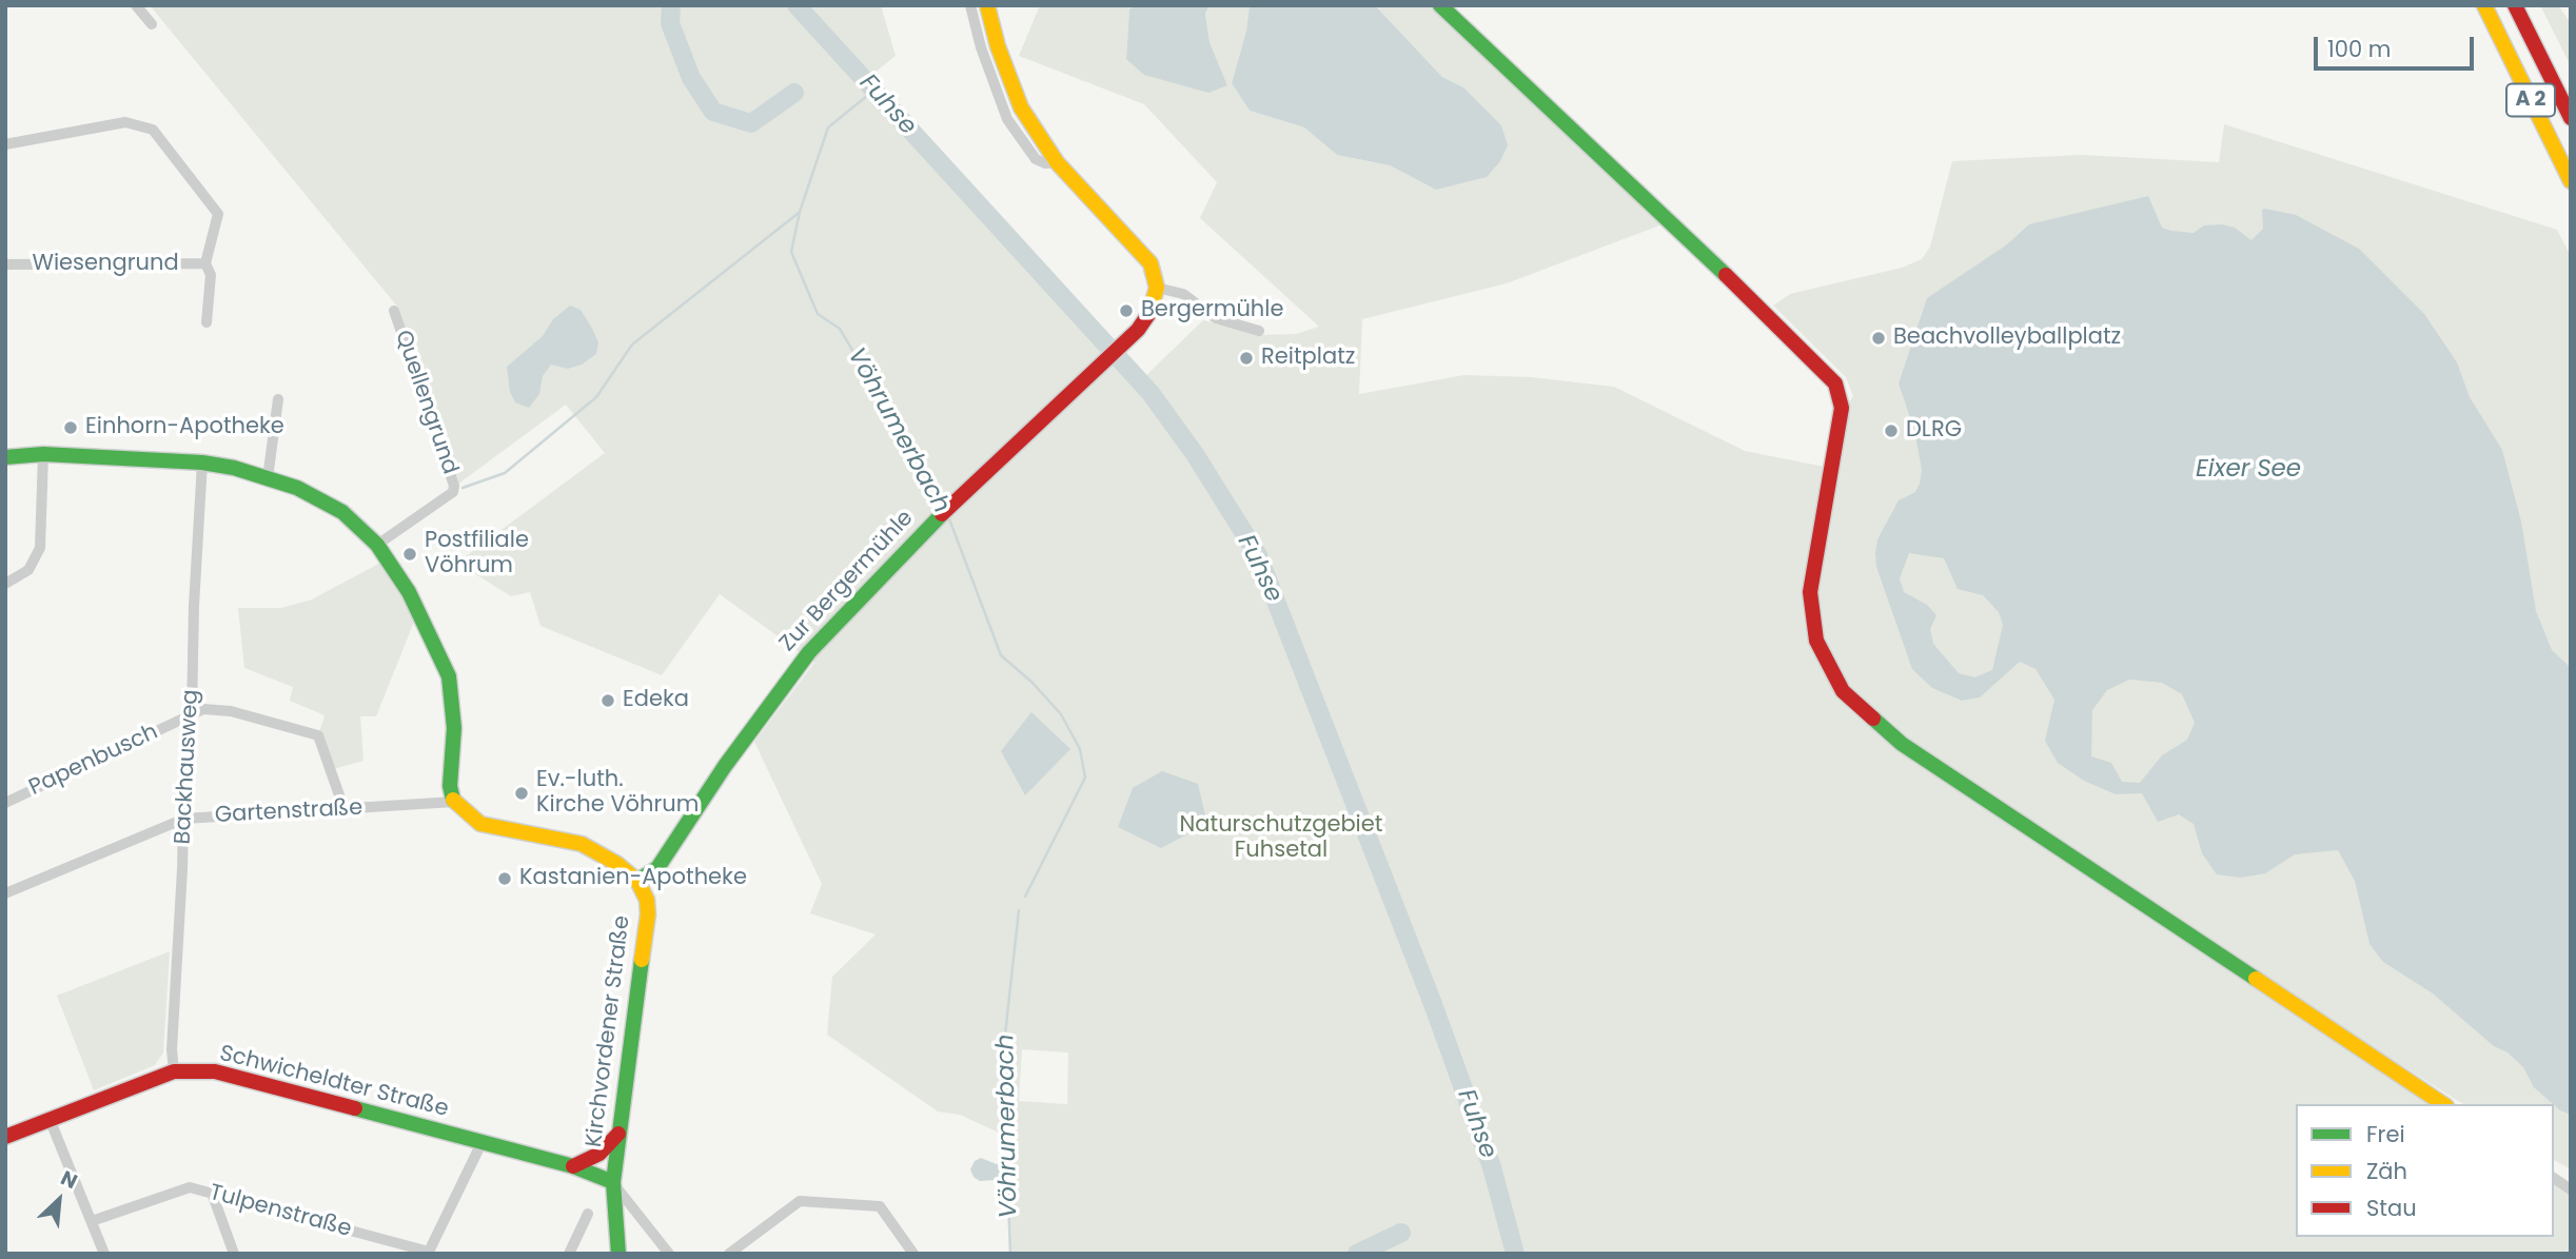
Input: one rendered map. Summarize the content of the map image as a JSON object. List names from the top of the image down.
{
  "streets": {
    "main road": [
      "A 2",
      "Zur Bergermühle",
      "Kirchvordener Straße",
      "Schwicheldter Straße"
    ],
    "street": [
      "Wiesengrund",
      "Quellengrund",
      "Papenbusch",
      "Backhausweg",
      "Gartenstraße",
      "Tulpenstraße"
    ]
  },
  "crossings": [
    ["Zur Bergermühle", "Kirchvordener Straße"],
    ["Papenbusch", "Backhausweg"],
    ["Papenbusch", "Gartenstraße"],
    ["Backhausweg", "Gartenstraße"],
    ["Backhausweg", "Schwicheldter Straße"],
    ["Kirchvordener Straße", "Schwicheldter Straße"]
  ],
  "water": ["Fuhse", "Vöhrumerbach", "Eixer See"],
  "parks": ["Naturschutzgebiet Fuhsetal"],
  "places": [
    "Bergermühle",
    "Beachvolleyballplatz",
    "Reitplatz",
    "Einhorn-Apotheke",
    "DLRG",
    "Postfiliale Vöhrum",
    "Edeka",
    "Ev.-luth. Kirche Vöhrum",
    "Kastanien-Apotheke"
  ],
  "legend": ["Frei", "Zäh", "Stau"],
  "scale_bar": "100 m",
  "north": "top right"
}
